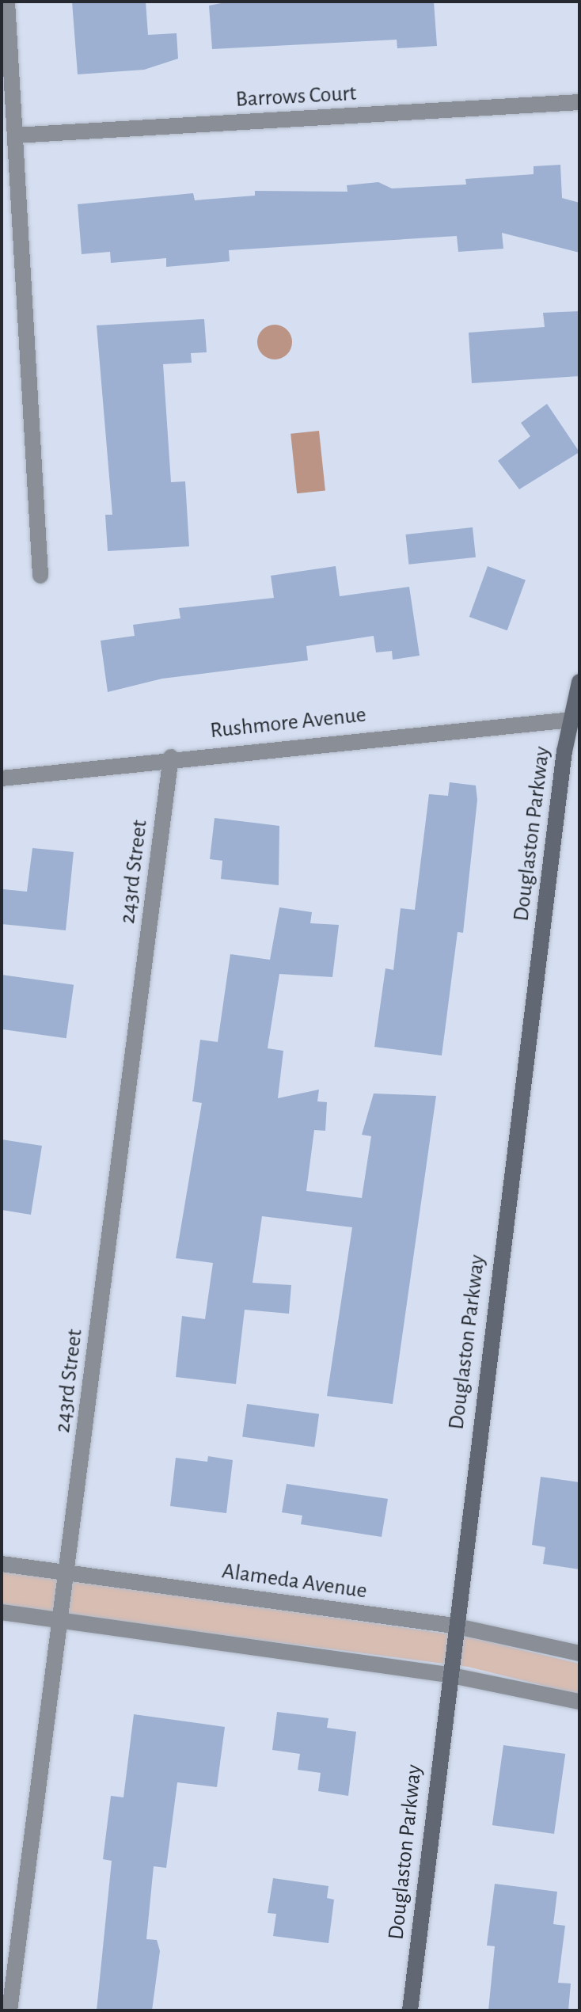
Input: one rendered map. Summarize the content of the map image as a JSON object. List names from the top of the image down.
{
  "streets": {
    "main road": ["Douglaston Parkway"],
    "street": [
      "Barrows Court",
      "Rushmore Avenue",
      "243rd Street",
      "Alameda Avenue"
    ]
  },
  "crossings": [
    ["Rushmore Avenue", "Douglaston Parkway"],
    ["Rushmore Avenue", "243rd Street"],
    ["Douglaston Parkway", "Alameda Avenue"],
    ["243rd Street", "Alameda Avenue"]
  ]
}
